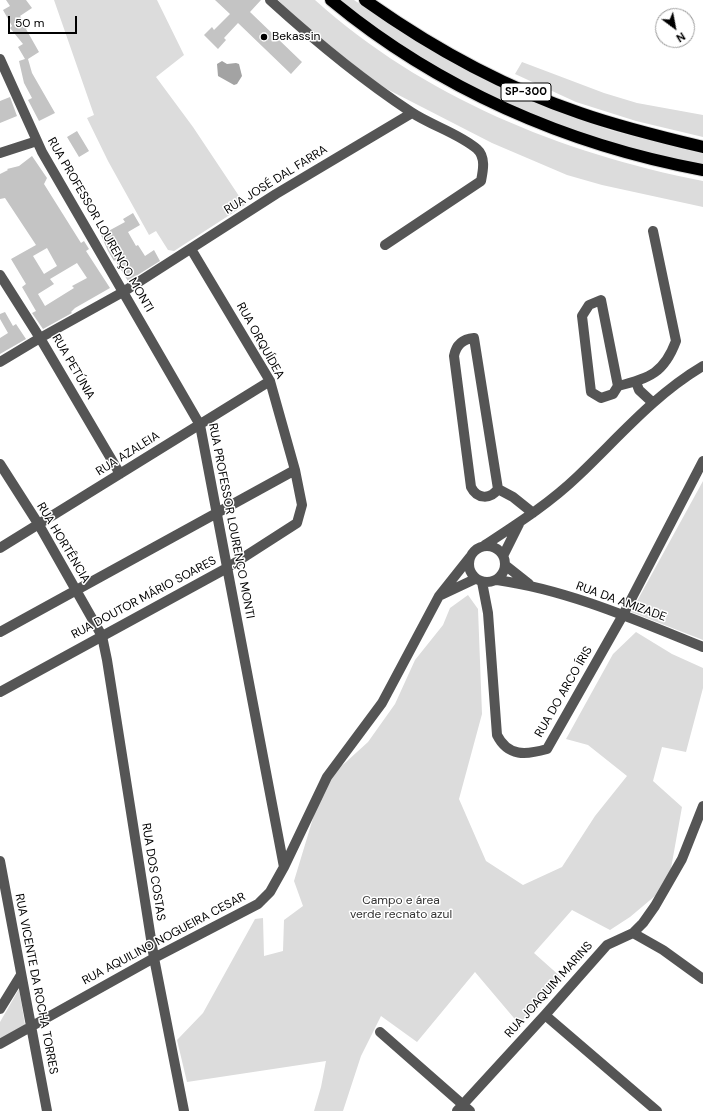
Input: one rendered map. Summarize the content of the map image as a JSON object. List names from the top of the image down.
{
  "streets": {
    "highway": ["SP-300"],
    "street": [
      "RUA JOSÉ DAL FARRA",
      "RUA PROFESSOR LOURENÇO MONTI",
      "RUA ORQUÍDEA",
      "RUA PETÚNIA",
      "RUA AZALEIA",
      "RUA HORTÊNCIA",
      "RUA DOUTOR MÁRIO SOARES",
      "RUA DA AMIZADE",
      "RUA DO ARCO ÍRIS",
      "RUA DOS COSTAS",
      "RUA AQUILINO NOGUEIRA CESAR",
      "RUA VICENTE DA ROCHA TORRES",
      "RUA JOAQUIM MARINS"
    ]
  },
  "crossings": [
    ["RUA JOSÉ DAL FARRA", "RUA PROFESSOR LOURENÇO MONTI"],
    ["RUA JOSÉ DAL FARRA", "RUA ORQUÍDEA"],
    ["RUA JOSÉ DAL FARRA", "RUA PETÚNIA"],
    ["RUA PROFESSOR LOURENÇO MONTI", "RUA AZALEIA"],
    ["RUA PROFESSOR LOURENÇO MONTI", "RUA DOUTOR MÁRIO SOARES"],
    ["RUA PROFESSOR LOURENÇO MONTI", "RUA AQUILINO NOGUEIRA CESAR"],
    ["RUA ORQUÍDEA", "RUA AZALEIA"],
    ["RUA ORQUÍDEA", "RUA DOUTOR MÁRIO SOARES"],
    ["RUA PETÚNIA", "RUA AZALEIA"],
    ["RUA AZALEIA", "RUA HORTÊNCIA"],
    ["RUA HORTÊNCIA", "RUA DOUTOR MÁRIO SOARES"],
    ["RUA HORTÊNCIA", "RUA DOS COSTAS"],
    ["RUA DOUTOR MÁRIO SOARES", "RUA DOS COSTAS"],
    ["RUA DA AMIZADE", "RUA DO ARCO ÍRIS"],
    ["RUA DA AMIZADE", "RUA AQUILINO NOGUEIRA CESAR"],
    ["RUA DO ARCO ÍRIS", "RUA AQUILINO NOGUEIRA CESAR"],
    ["RUA DOS COSTAS", "RUA AQUILINO NOGUEIRA CESAR"],
    ["RUA AQUILINO NOGUEIRA CESAR", "RUA VICENTE DA ROCHA TORRES"]
  ],
  "parks": ["Campo e área verde recnato azul"],
  "places": ["Bekassin"],
  "scale_bar": "50 m",
  "north": "bottom right"
}
